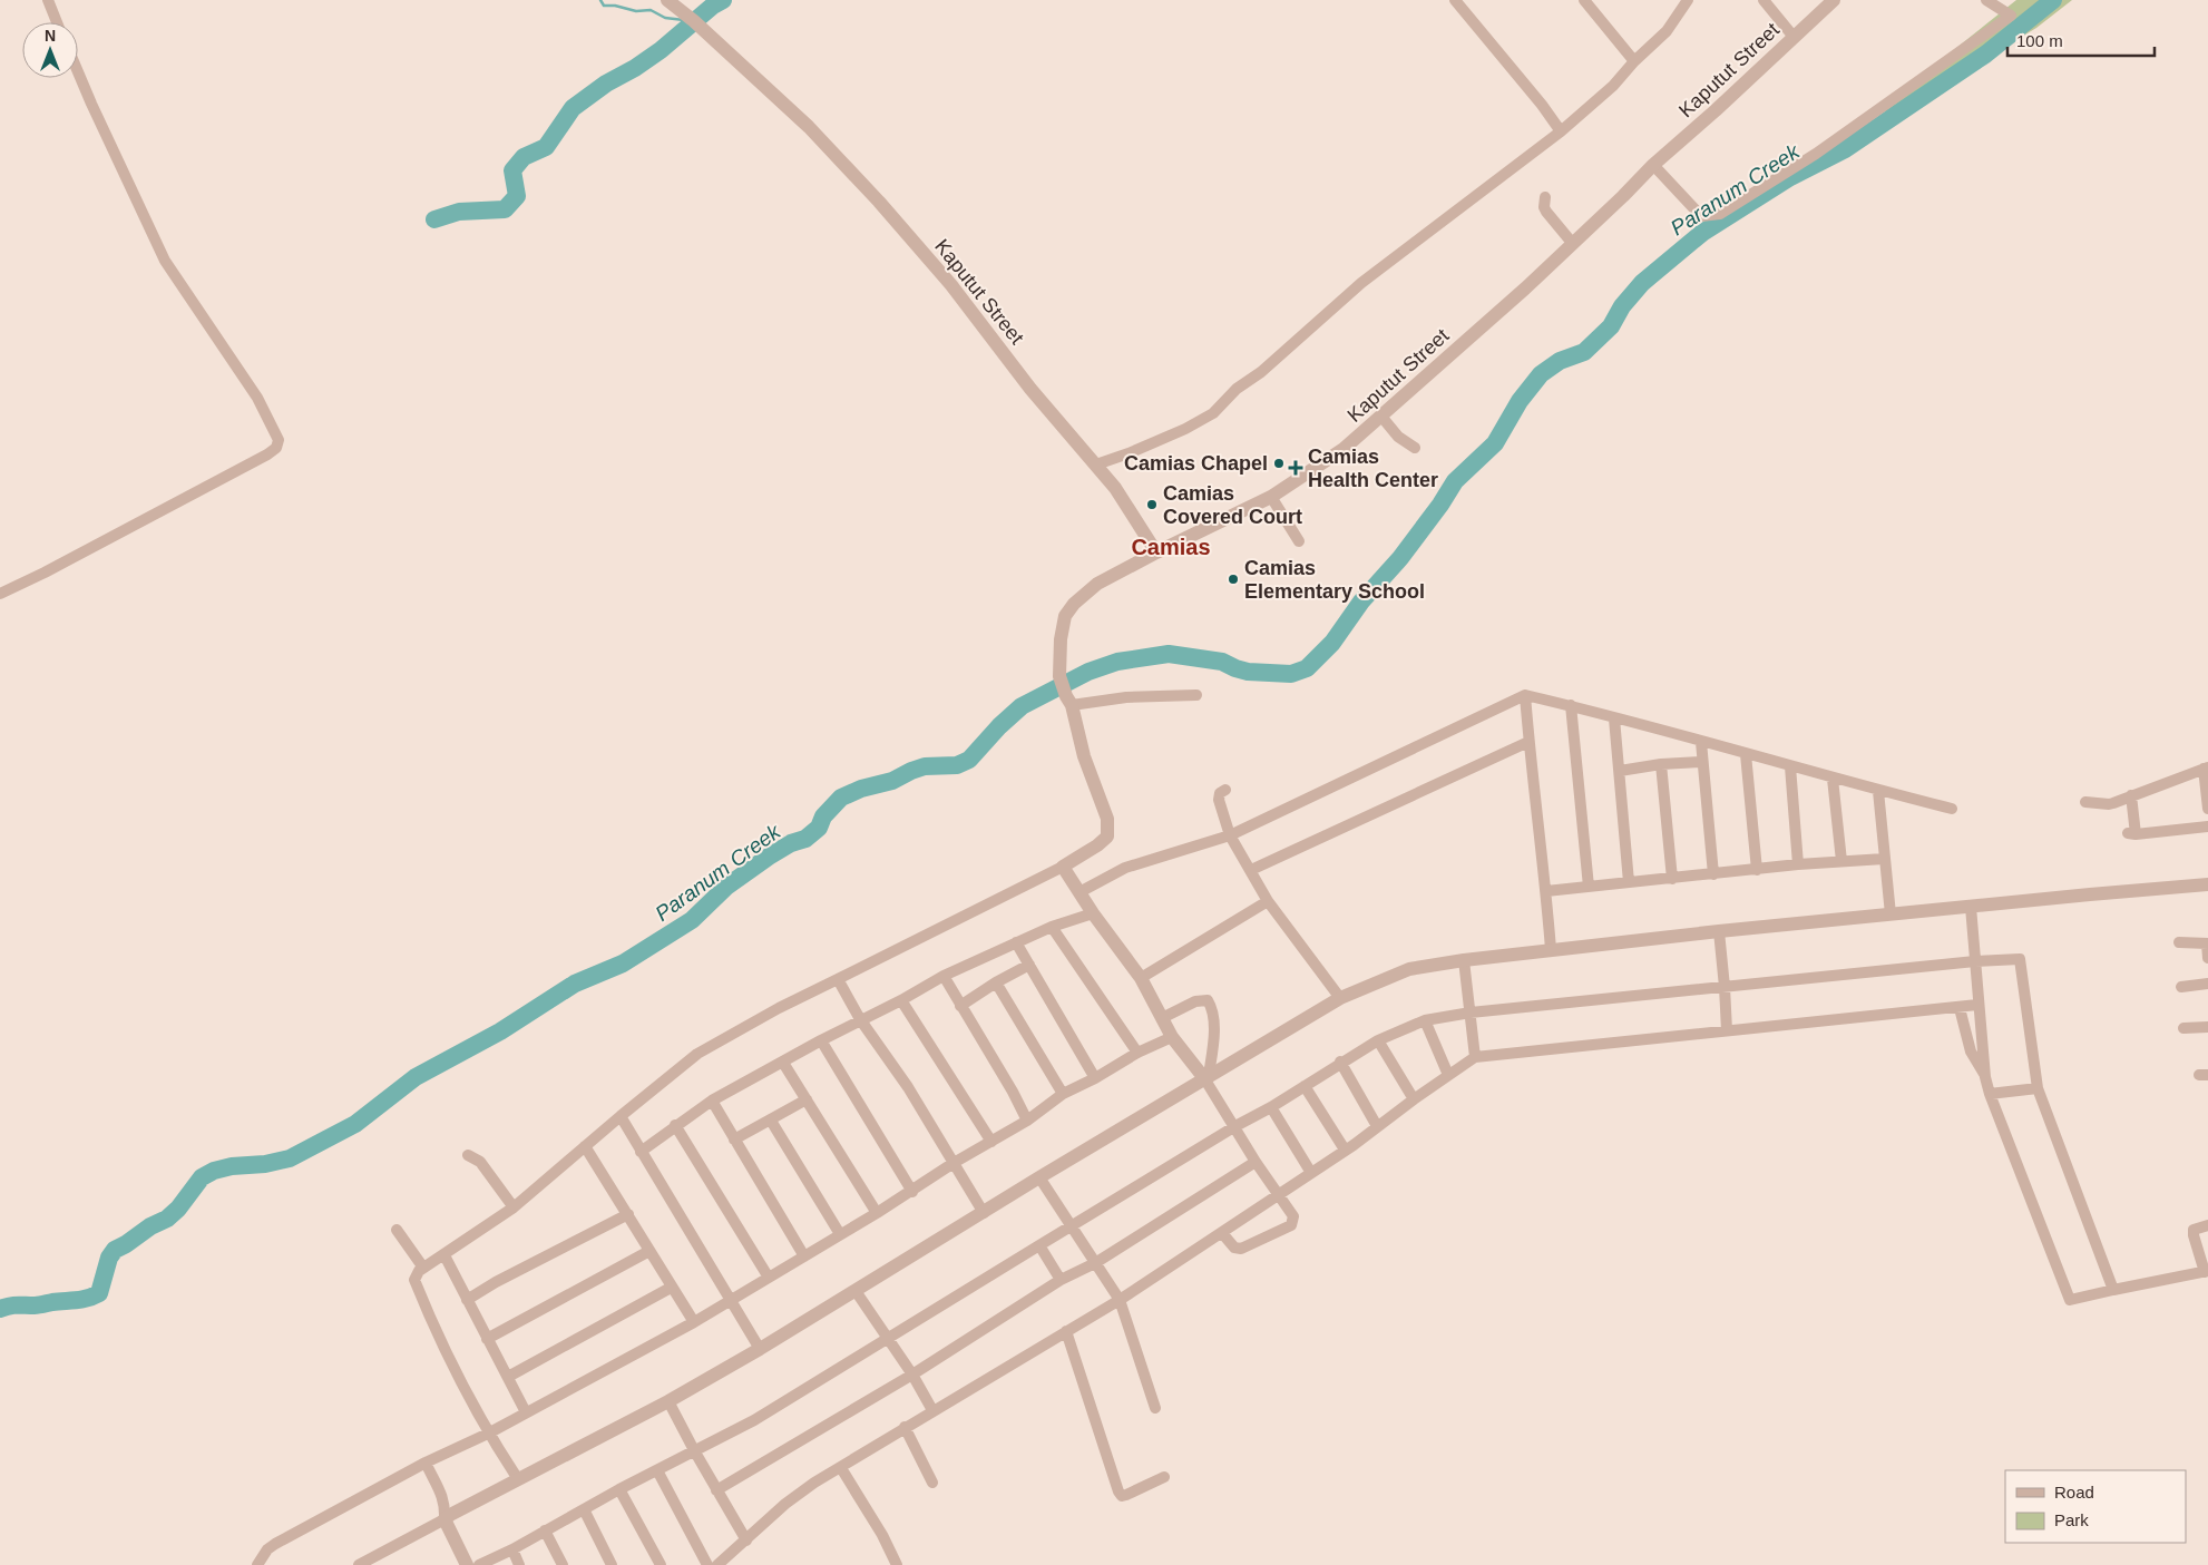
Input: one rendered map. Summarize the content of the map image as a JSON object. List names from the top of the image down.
{
  "streets": {
    "street": ["Kaputut Street"]
  },
  "districts": ["Camias"],
  "water": ["Paranum Creek"],
  "places": {
    "other": ["Camias Chapel", "Camias Covered Court", "Camias Elementary School"],
    "health": ["Camias Health Center"]
  },
  "legend": ["Road", "Park"],
  "scale_bar": "100 m",
  "north": "top"
}
